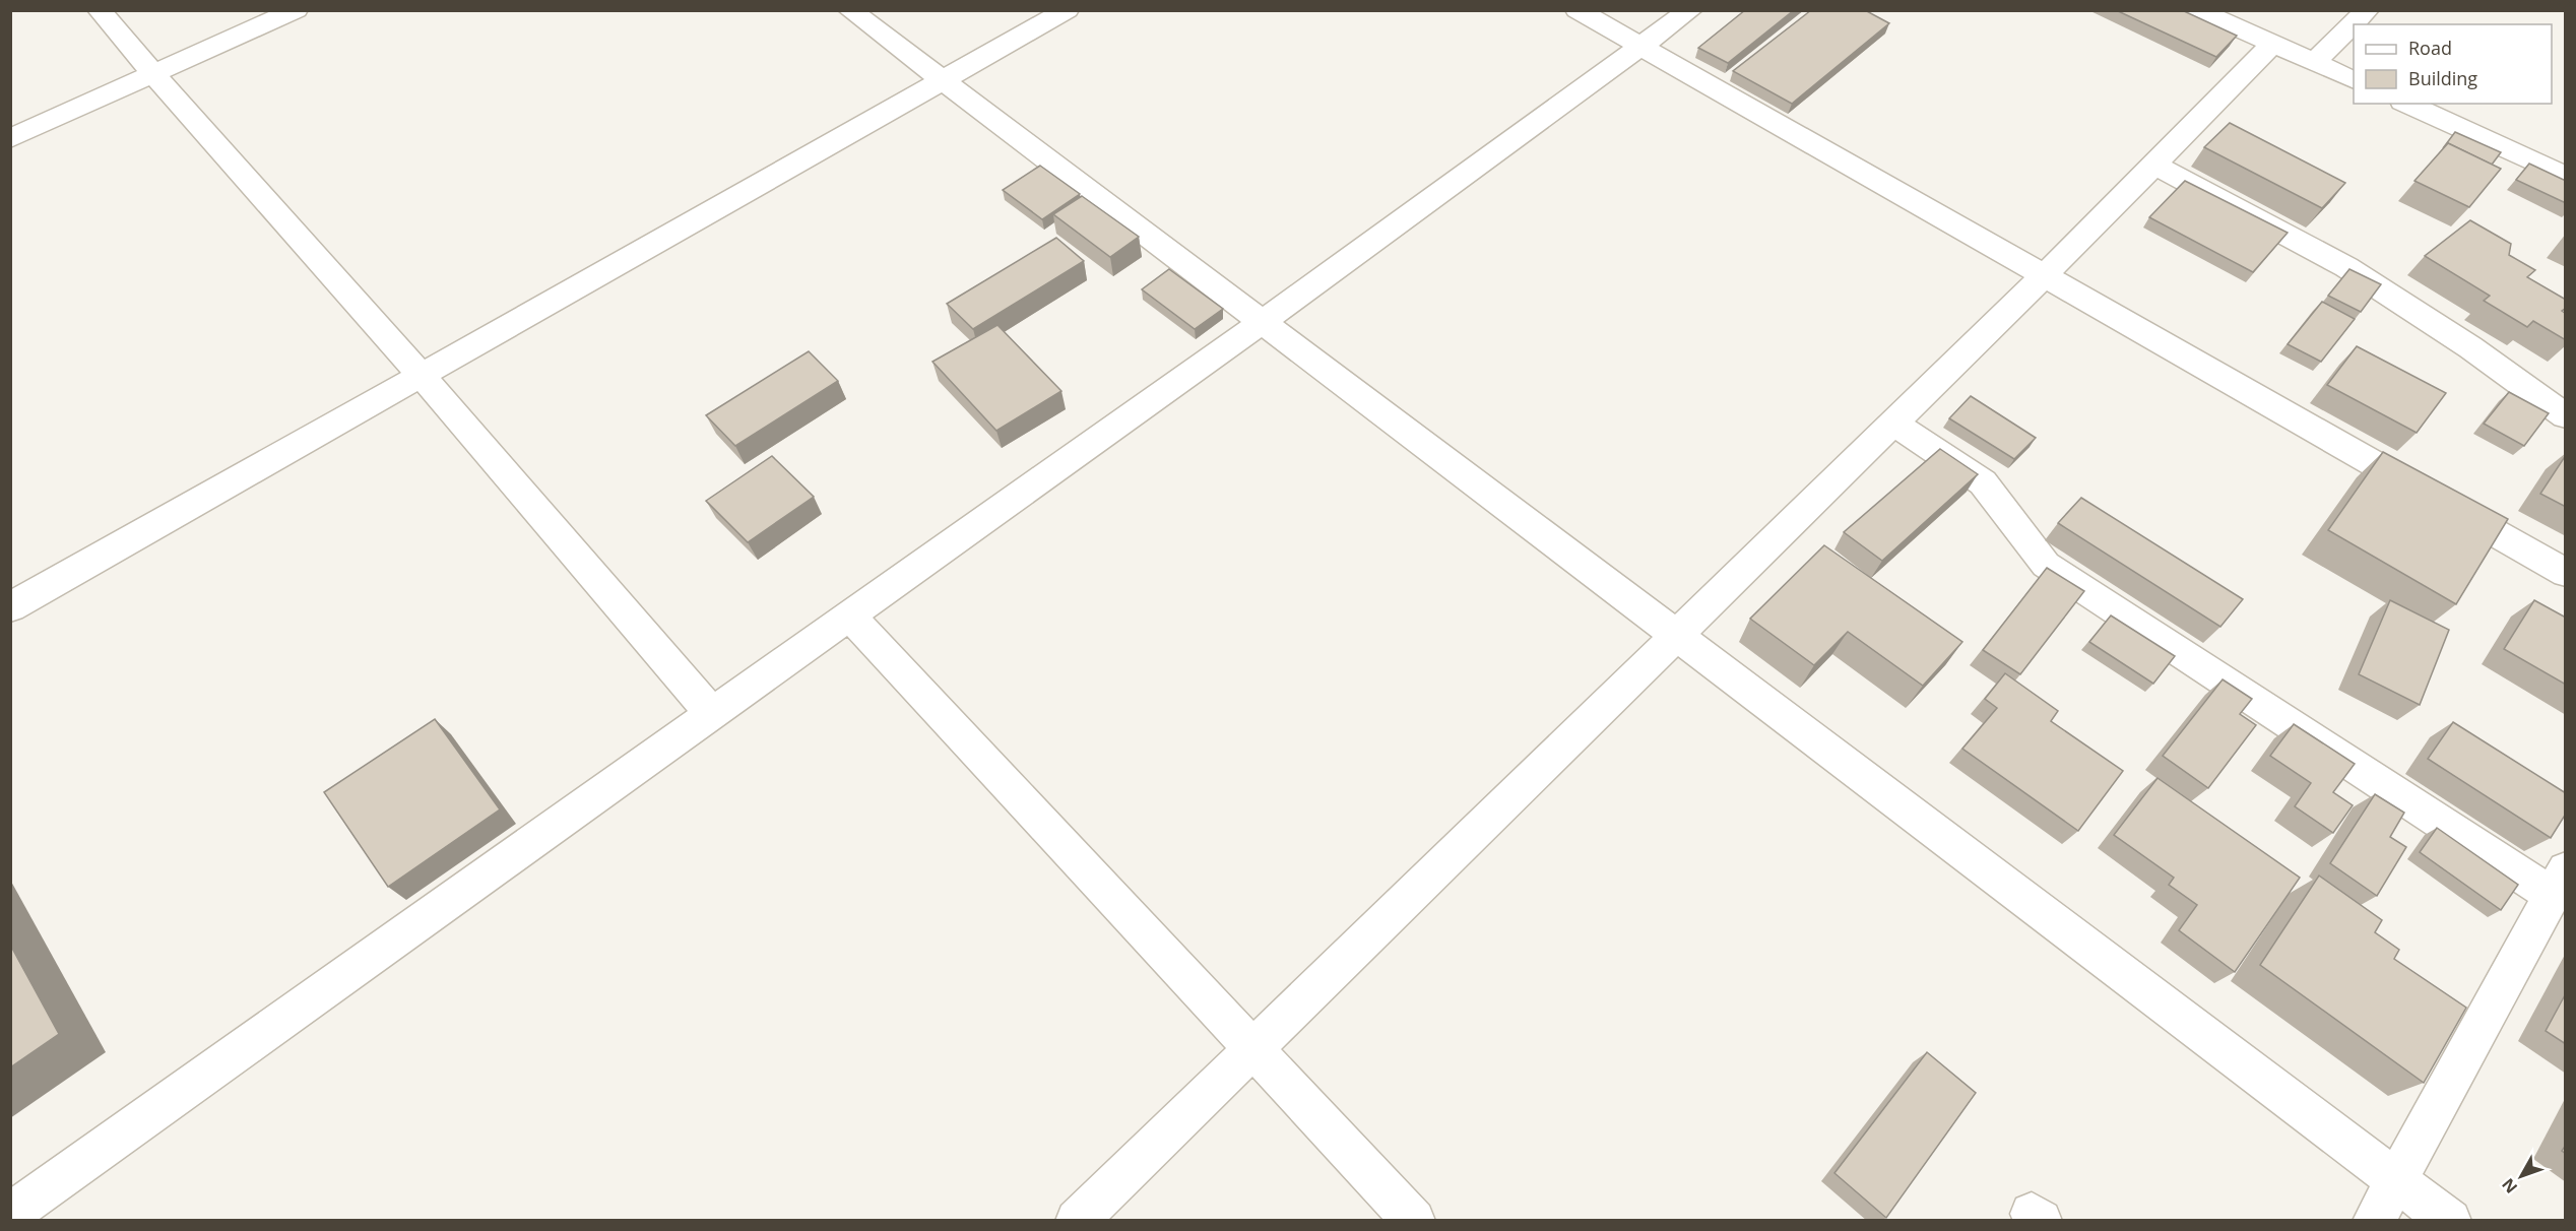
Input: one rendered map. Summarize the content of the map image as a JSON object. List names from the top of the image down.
{
  "legend": ["Road", "Building"],
  "north": "bottom left"
}
